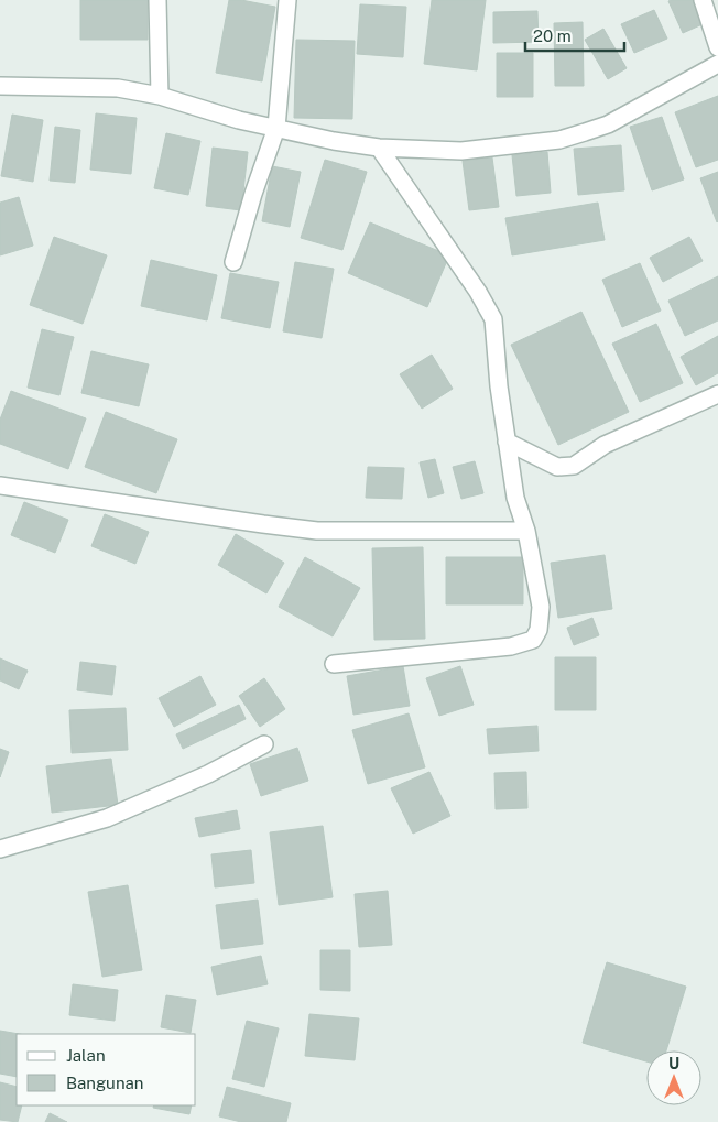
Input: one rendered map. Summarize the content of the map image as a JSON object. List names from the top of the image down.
{
  "legend": ["Jalan", "Bangunan"],
  "scale_bar": "20 m",
  "north": "top"
}
